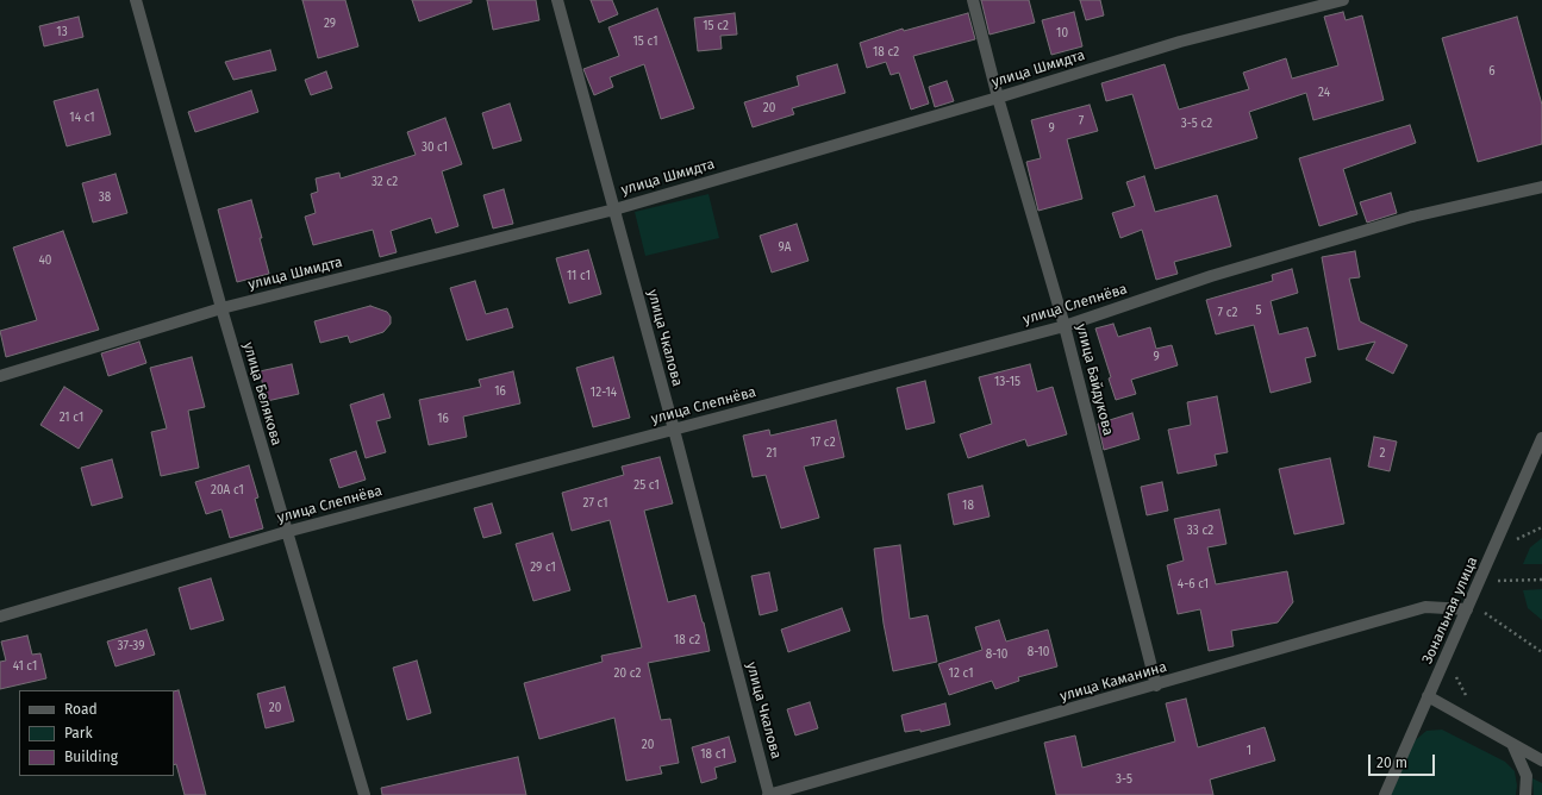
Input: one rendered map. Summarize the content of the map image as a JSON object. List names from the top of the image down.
{
  "streets": {
    "street": [
      "улица Шмидта",
      "улица Слепнёва",
      "улица Чкалова",
      "улица Байдукова",
      "улица Белякова",
      "Зональная улица",
      "улица Каманина"
    ]
  },
  "crossings": [
    ["улица Шмидта", "улица Чкалова"],
    ["улица Шмидта", "улица Байдукова"],
    ["улица Шмидта", "улица Белякова"],
    ["улица Слепнёва", "улица Чкалова"],
    ["улица Слепнёва", "улица Байдукова"],
    ["улица Слепнёва", "улица Белякова"],
    ["улица Чкалова", "улица Каманина"],
    ["улица Байдукова", "улица Каманина"],
    ["Зональная улица", "улица Каманина"]
  ],
  "house_numbers": [
    "29",
    "15 с2",
    "13",
    "10",
    "15 с1",
    "18 с2",
    "6",
    "24",
    "20",
    "14 с1",
    "7",
    "3-5 с2",
    "9",
    "30 с1",
    "32 с2",
    "38",
    "9А",
    "40",
    "11 с1",
    "5",
    "7 с2",
    "9",
    "13-15",
    "16",
    "12-14",
    "21 с1",
    "16",
    "17 с2",
    "21",
    "2",
    "25 с1",
    "20А с1",
    "27 с1",
    "18",
    "33 с2",
    "29 с1",
    "4-6 с1",
    "18 с2",
    "37-39",
    "8-10",
    "8-10",
    "41 с1",
    "20 с2",
    "12 с1",
    "20",
    "20",
    "1",
    "18 с1",
    "3-5"
  ],
  "legend": ["Road", "Park", "Building"],
  "scale_bar": "20 m"
}
